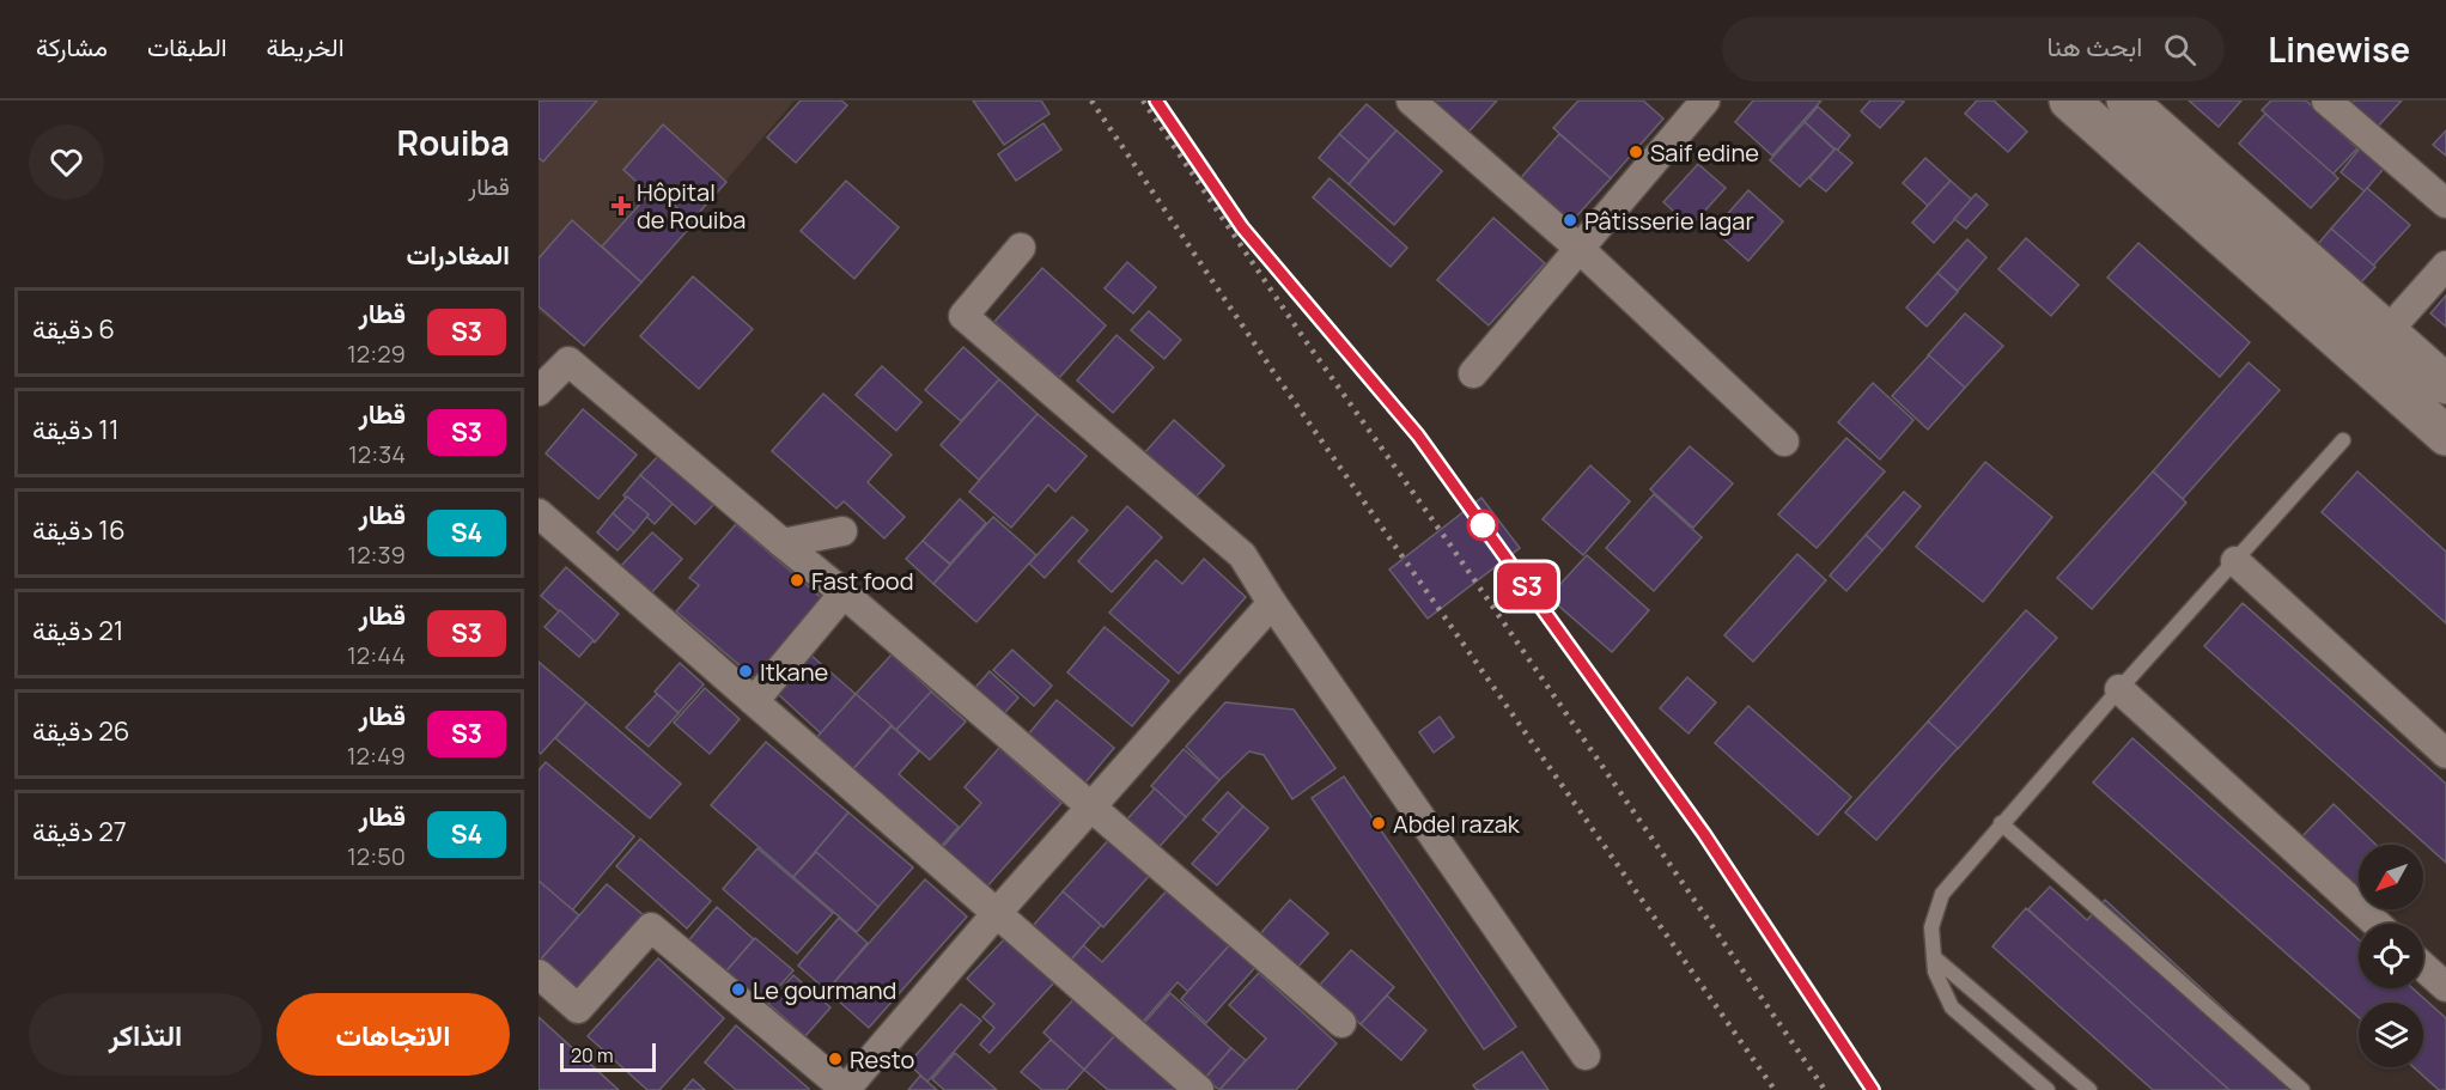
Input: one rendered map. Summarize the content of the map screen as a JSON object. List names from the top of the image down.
{
  "places": {
    "other": [
      "Saif edine",
      "Pâtisserie lagar",
      "Fast food",
      "Itkane",
      "Abdel razak",
      "Le gourmand",
      "Resto"
    ],
    "health": ["Hôpital de Rouiba"]
  },
  "scale_bar": "20 m",
  "north": "bottom left",
  "page": {
    "header": "Linewise",
    "search": "ابحث هنا",
    "nav": ["الخريطة", "الطبقات", "مشاركة"],
    "on_map": "S3",
    "heading": [
      ["Rouiba", "قطار"],
      "المغادرات"
    ],
    "list": [
      {
        "mark": "S3",
        "name": "قطار",
        "note": "12:29",
        "value": "6 دقيقة"
      },
      {
        "mark": "S3",
        "name": "قطار",
        "note": "12:34",
        "value": "11 دقيقة"
      },
      {
        "mark": "S4",
        "name": "قطار",
        "note": "12:39",
        "value": "16 دقيقة"
      },
      {
        "mark": "S3",
        "name": "قطار",
        "note": "12:44",
        "value": "21 دقيقة"
      },
      {
        "mark": "S3",
        "name": "قطار",
        "note": "12:49",
        "value": "26 دقيقة"
      },
      {
        "mark": "S4",
        "name": "قطار",
        "note": "12:50",
        "value": "27 دقيقة"
      }
    ],
    "buttons": ["الاتجاهات", "التذاكر"],
    "scale": "20 m"
  }
}
